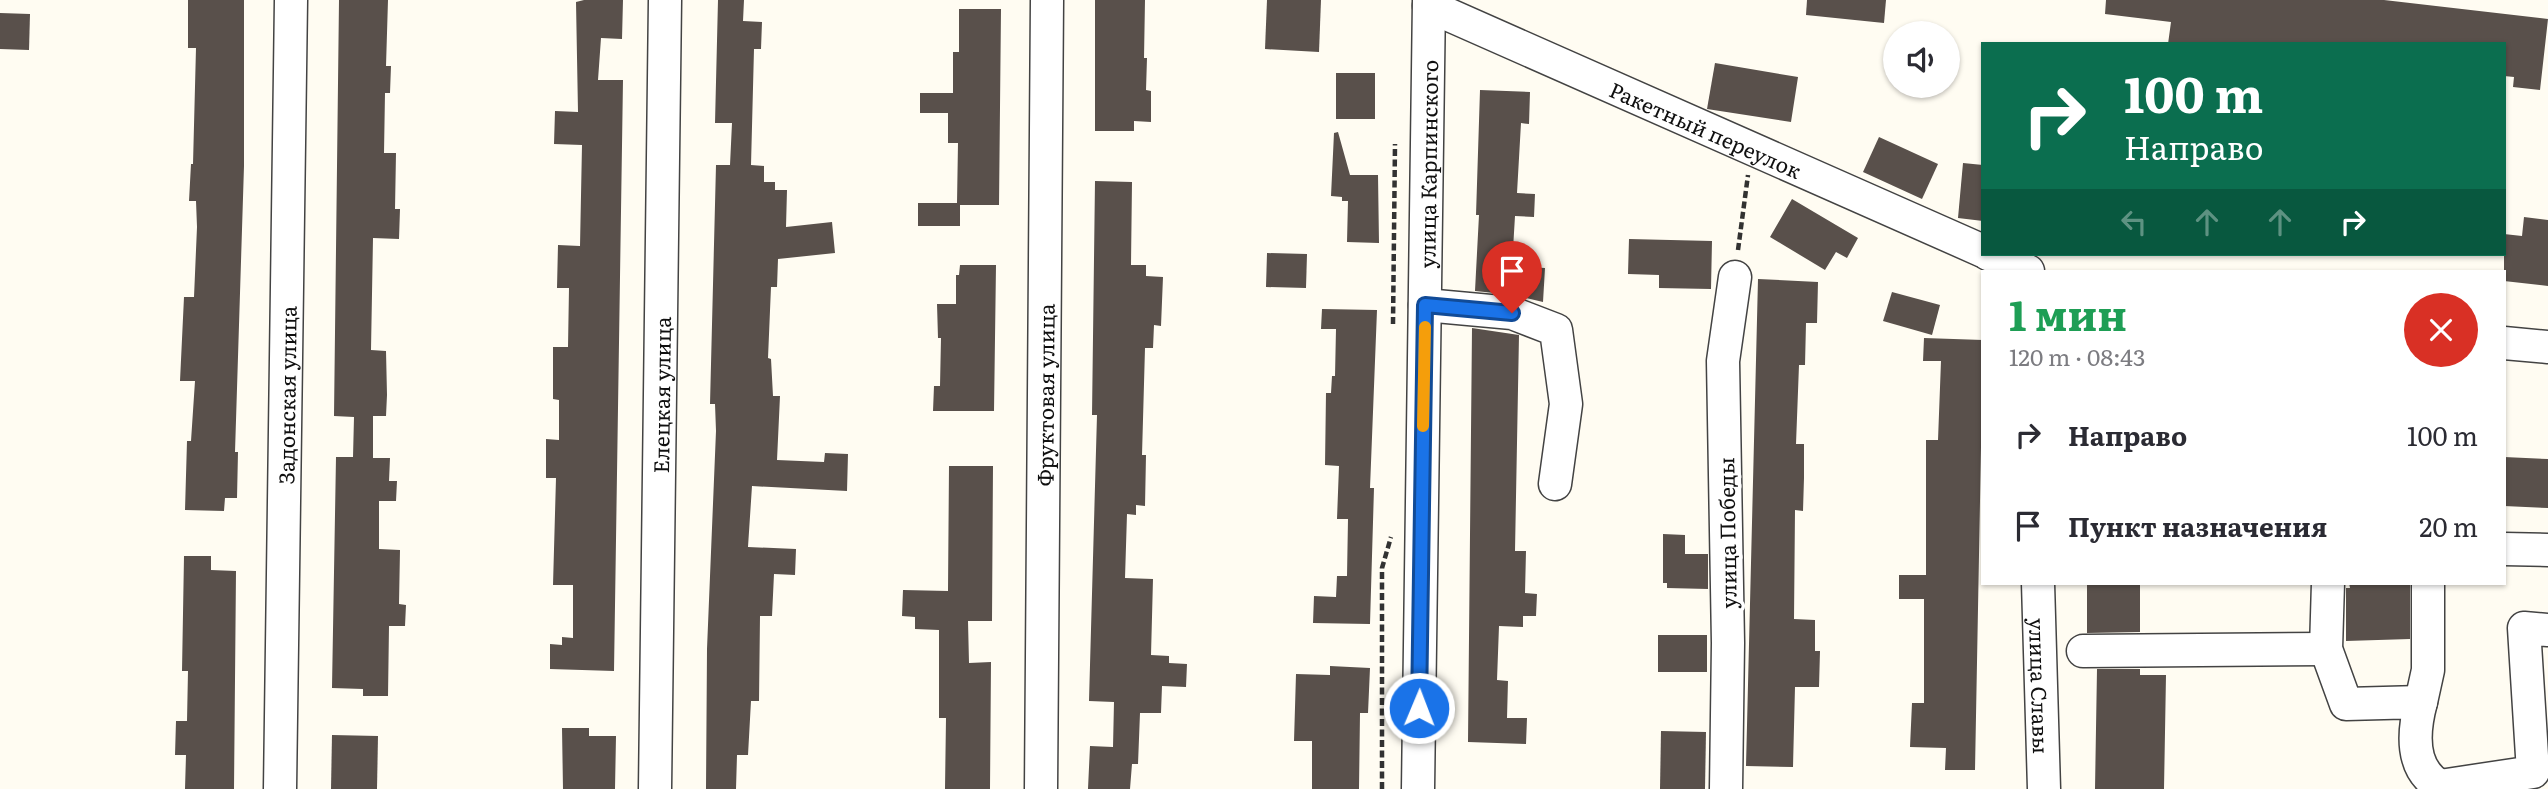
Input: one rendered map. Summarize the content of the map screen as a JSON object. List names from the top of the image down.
{
  "streets": {
    "street": [
      "Ракетный переулок",
      "улица Карпинского",
      "Задонская улица",
      "Елецкая улица",
      "Фруктовая улица",
      "улица Победы",
      "улица Славы"
    ]
  },
  "crossings": [
    ["Ракетный переулок", "улица Карпинского"]
  ],
  "page": {
    "turn": ["100 m", "Направо"],
    "heading": ["1 мин", "120 m · 08:43"],
    "list": [
      {
        "name": "Направо",
        "value": "100 m"
      },
      {
        "name": "Пункт назначения",
        "value": "20 m"
      }
    ]
  }
}
